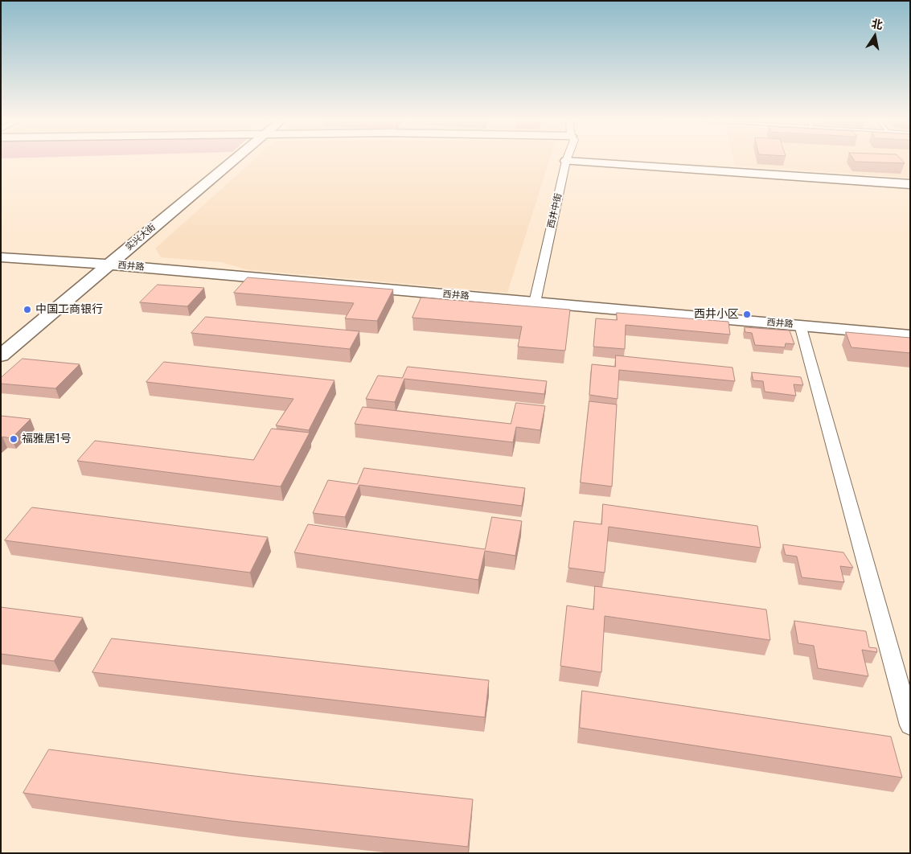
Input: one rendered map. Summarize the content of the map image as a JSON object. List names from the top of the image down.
{
  "streets": {
    "street": ["西井中街", "实兴大街", "西井路"]
  },
  "crossings": [
    ["西井中街", "西井路"],
    ["实兴大街", "西井路"]
  ],
  "places": ["中国工商银行", "西井小区", "福雅居1号"],
  "north": "top"
}
